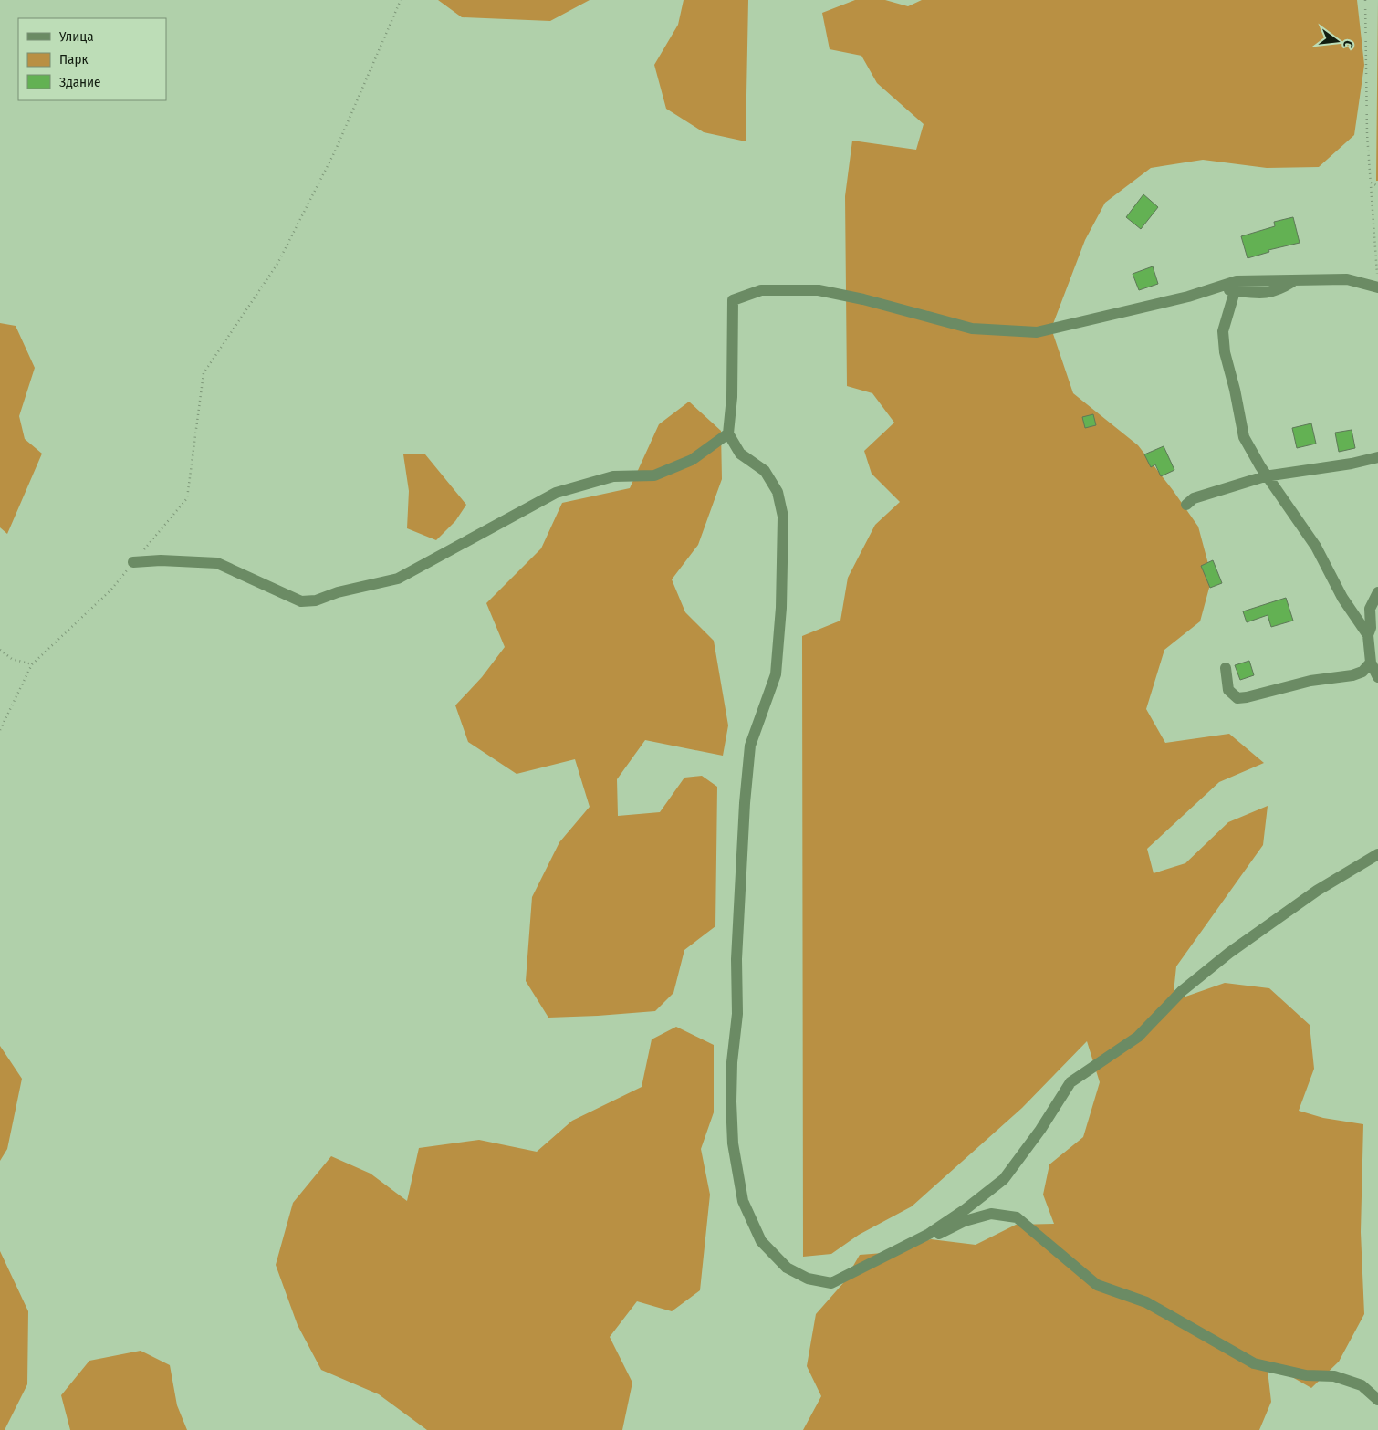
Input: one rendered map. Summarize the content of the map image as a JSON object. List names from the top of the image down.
{
  "legend": ["Улица", "Парк", "Здание"],
  "north": "right"
}
